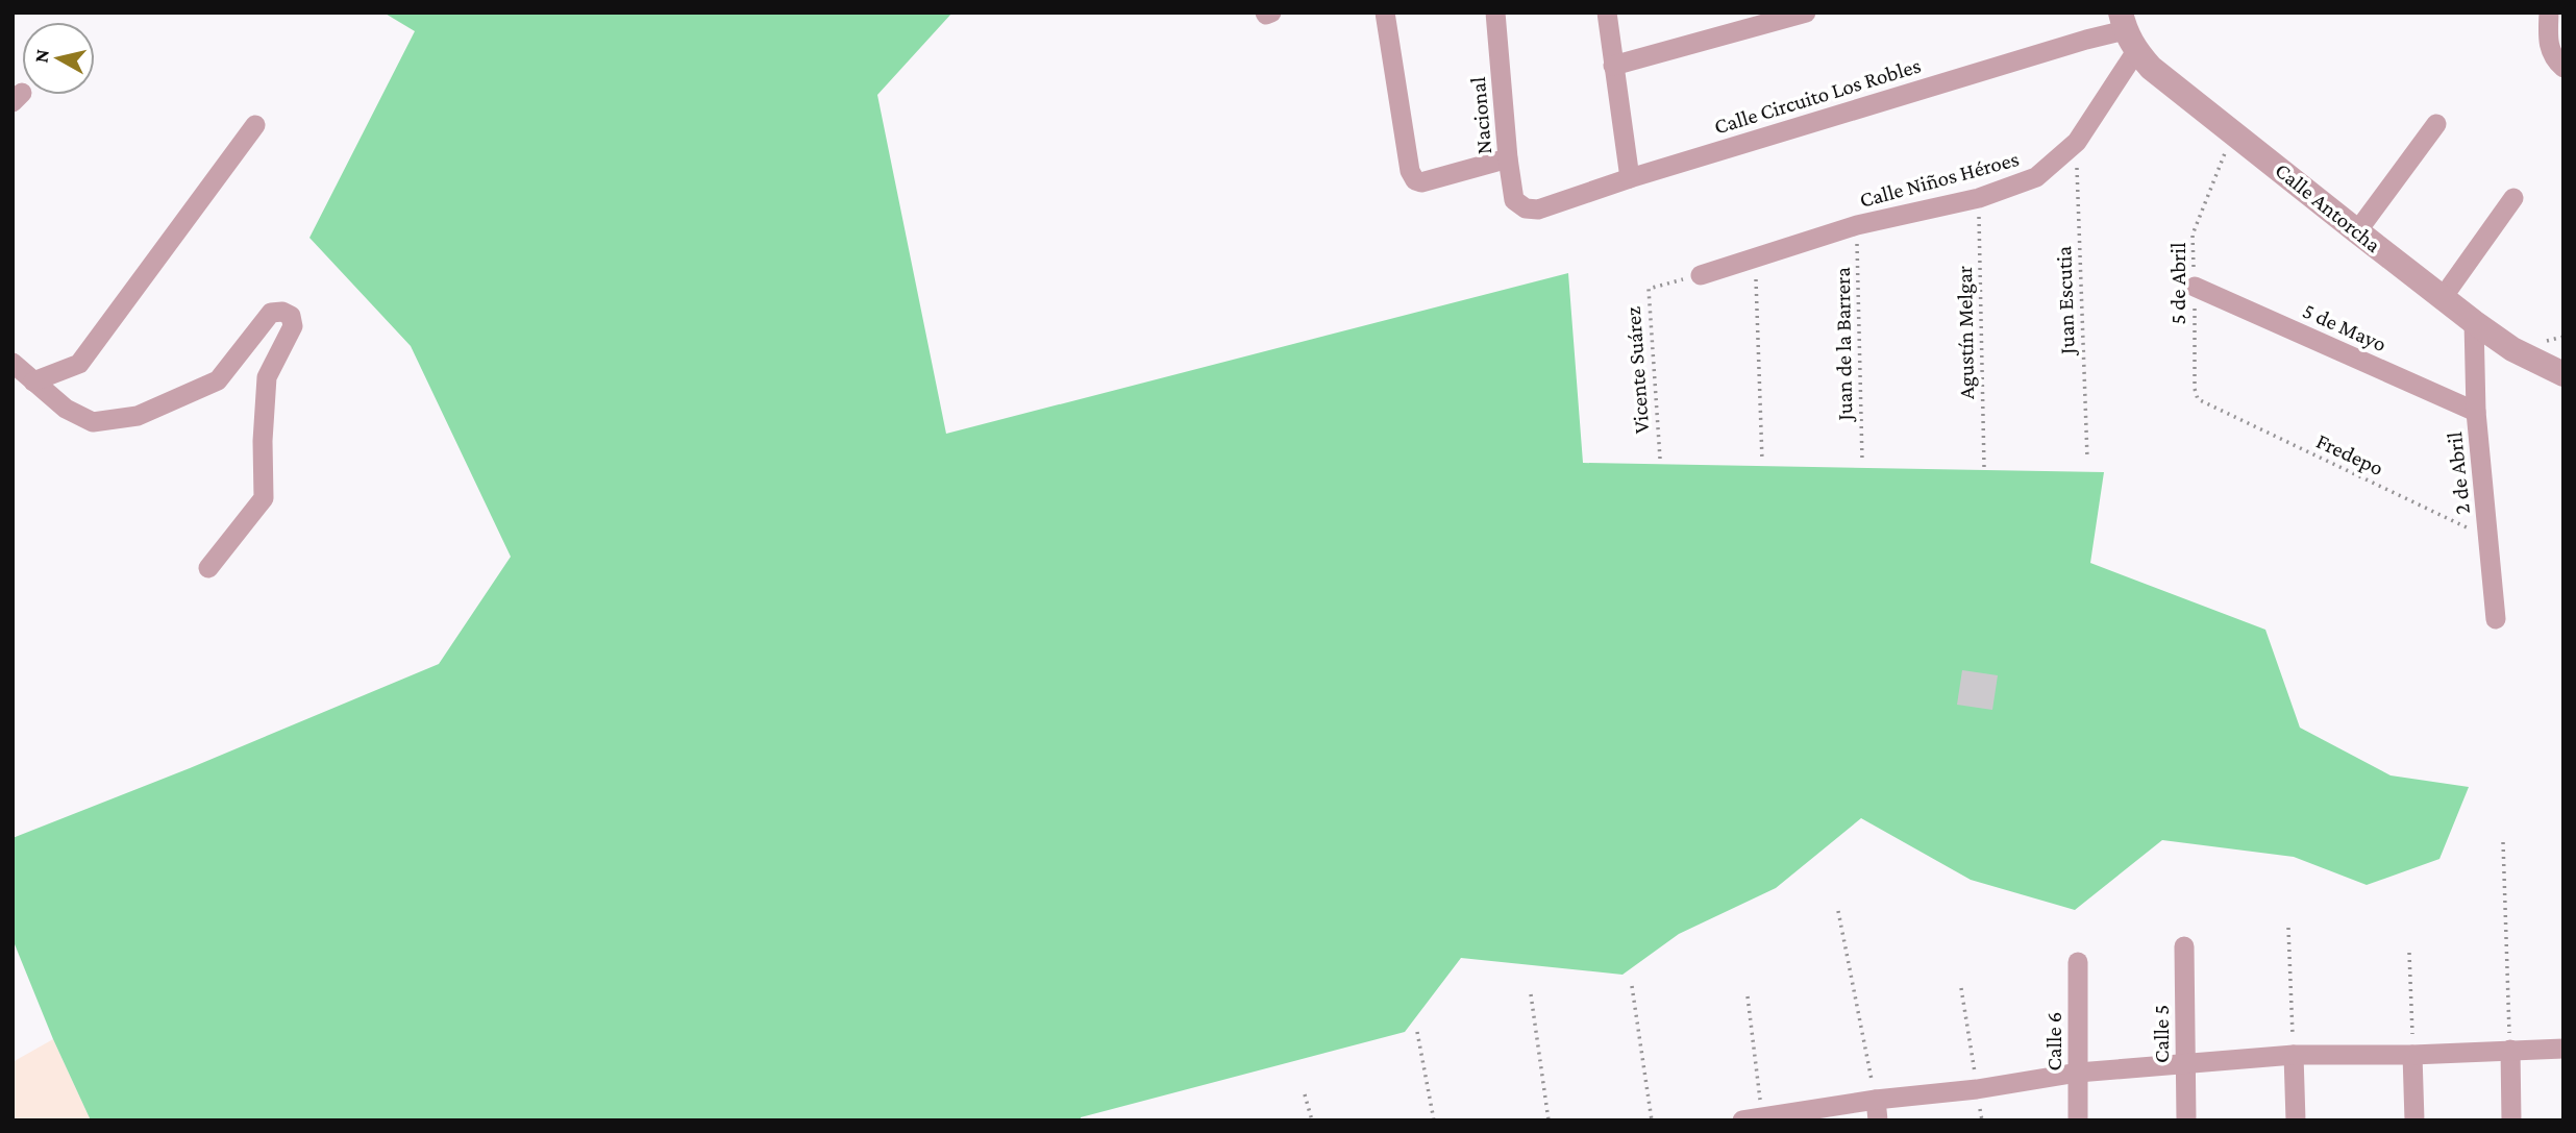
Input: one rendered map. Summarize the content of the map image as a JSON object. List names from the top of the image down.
{
  "streets": {
    "street": [
      "Calle Circuito Los Robles",
      "Nacional",
      "Calle Niños Héroes",
      "Calle Antorcha",
      "5 de Mayo",
      "2 de Abril",
      "Calle 5",
      "Calle 6"
    ],
    "path": [
      "5 de Abril",
      "Juan Escutia",
      "Agustín Melgar",
      "Juan de la Barrera",
      "Vicente Suárez",
      "Fredepo"
    ]
  },
  "crossings": [
    ["Calle Circuito Los Robles", "Nacional"],
    ["Calle Circuito Los Robles", "Calle Niños Héroes"],
    ["Calle Circuito Los Robles", "Calle Antorcha"],
    ["Calle Niños Héroes", "Calle Antorcha"],
    ["Calle Niños Héroes", "Juan Escutia"],
    ["Calle Niños Héroes", "Agustín Melgar"],
    ["Calle Niños Héroes", "Juan de la Barrera"],
    ["Calle Niños Héroes", "Vicente Suárez"],
    ["Calle Antorcha", "5 de Abril"],
    ["Calle Antorcha", "2 de Abril"],
    ["5 de Abril", "5 de Mayo"],
    ["5 de Abril", "Fredepo"],
    ["5 de Mayo", "2 de Abril"],
    ["Fredepo", "2 de Abril"]
  ],
  "north": "left"
}
